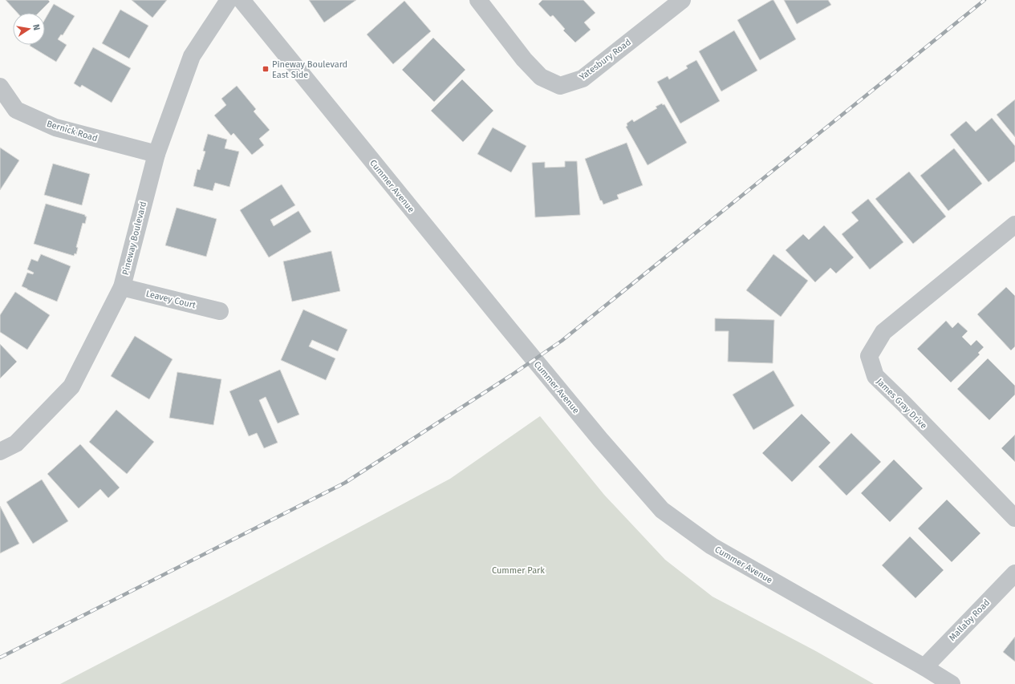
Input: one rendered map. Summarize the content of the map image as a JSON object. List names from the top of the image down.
{
  "streets": {
    "street": [
      "Yatesbury Road",
      "Bernick Road",
      "Cummer Avenue",
      "Pineway Boulevard",
      "Leavey Court",
      "James Gray Drive",
      "Mallaby Road"
    ]
  },
  "crossings": [
    ["Bernick Road", "Pineway Boulevard"],
    ["Cummer Avenue", "Mallaby Road"],
    ["Pineway Boulevard", "Leavey Court"]
  ],
  "parks": ["Cummer Park"],
  "places": {
    "transit": ["Pineway Boulevard East Side"]
  },
  "north": "right"
}
